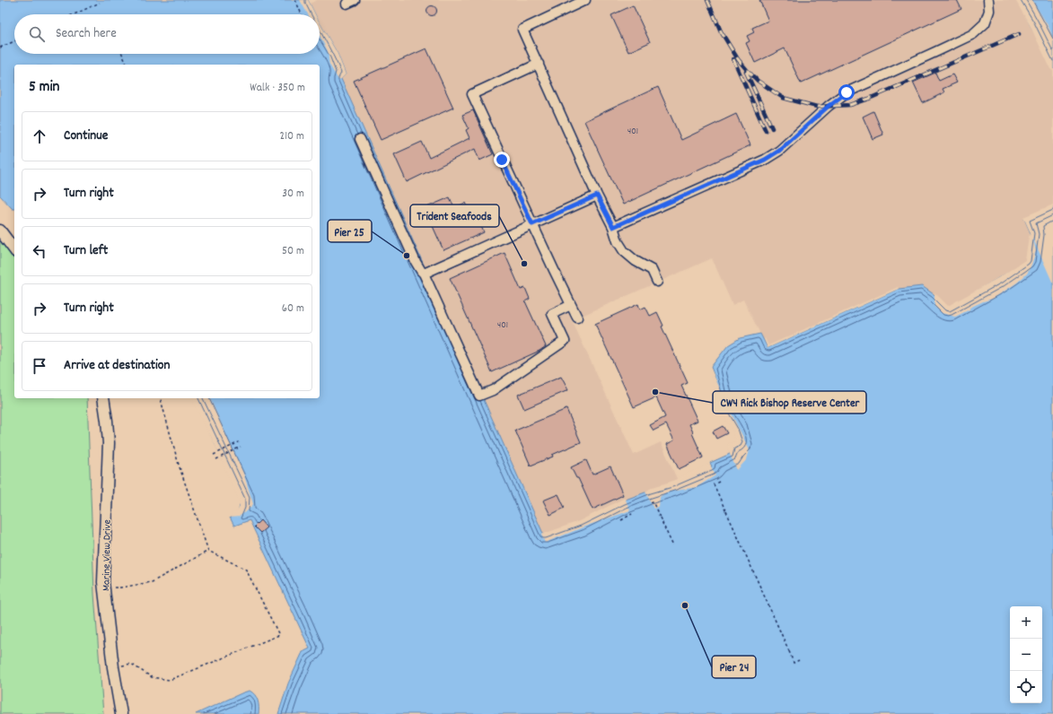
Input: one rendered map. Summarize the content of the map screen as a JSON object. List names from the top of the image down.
{
  "streets": {
    "main road": ["Marine View Drive"]
  },
  "places": [
    "Pier 25",
    "Trident Seafoods",
    "CW4 Rick Bishop Reserve Center",
    "Pier 24"
  ],
  "house_numbers": ["401", "401"],
  "page": {
    "search": "Search here",
    "heading": ["5 min", "Walk · 350 m"],
    "list": [
      ["Continue", "210 m"],
      ["Turn right", "30 m"],
      ["Turn left", "50 m"],
      ["Turn right", "60 m"],
      "Arrive at destination"
    ],
    "map_buttons": ["+", "−"]
  }
}
